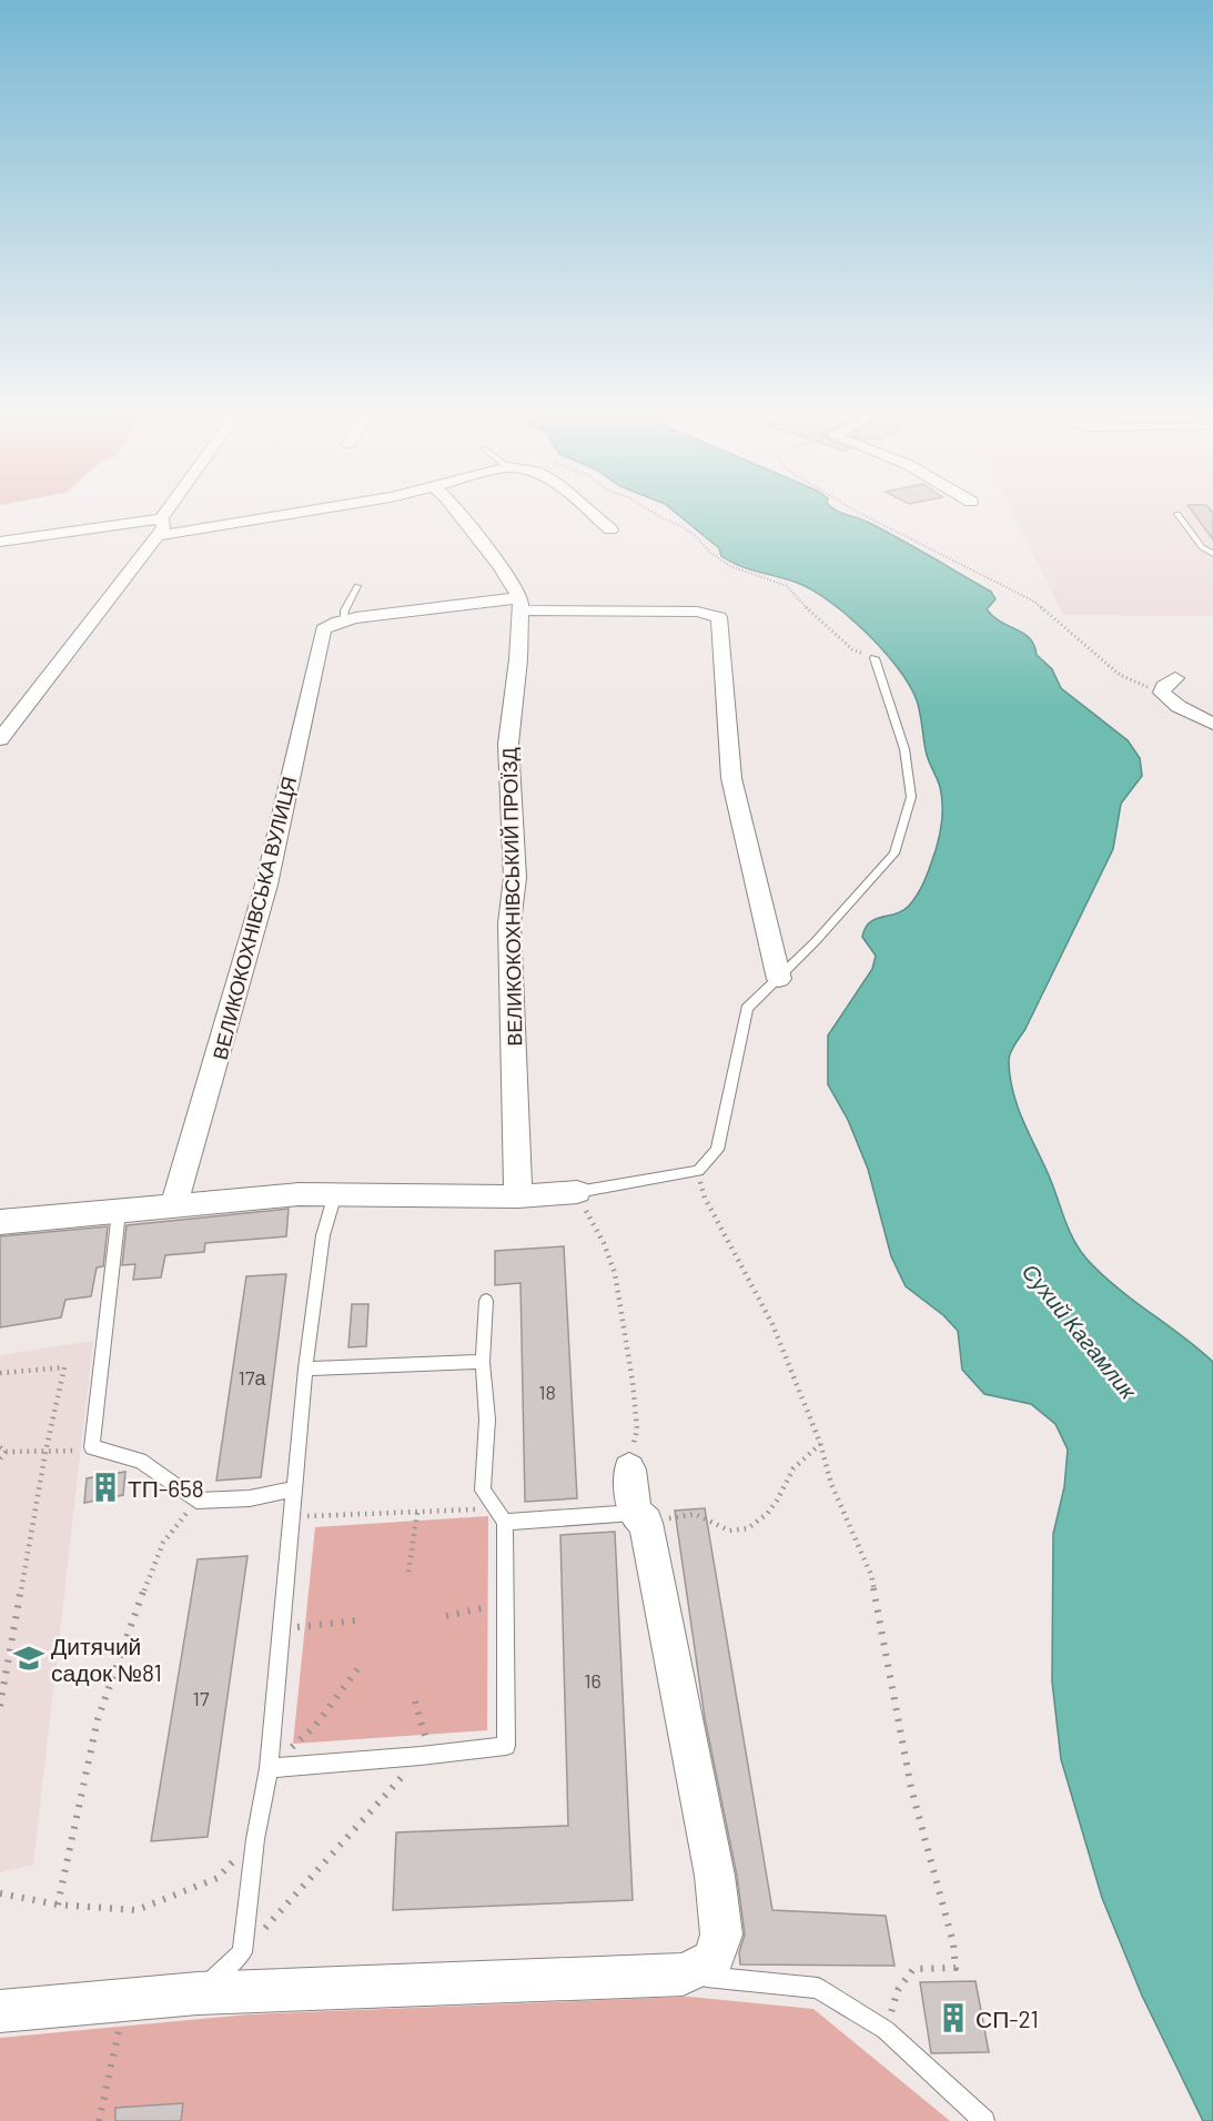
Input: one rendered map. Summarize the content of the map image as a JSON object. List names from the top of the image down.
{
  "streets": {
    "street": ["ВЕЛИКОКОХНІВСЬКИЙ ПРОЇЗД", "ВЕЛИКОКОХНІВСЬКА ВУЛИЦЯ"]
  },
  "water": ["Сухий Кагамлик"],
  "places": {
    "building": ["ТП-658", "СП-21"],
    "school or university": ["Дитячий садок №81"]
  },
  "house_numbers": [
    "17а",
    "18",
    "16",
    "17"
  ]
}
